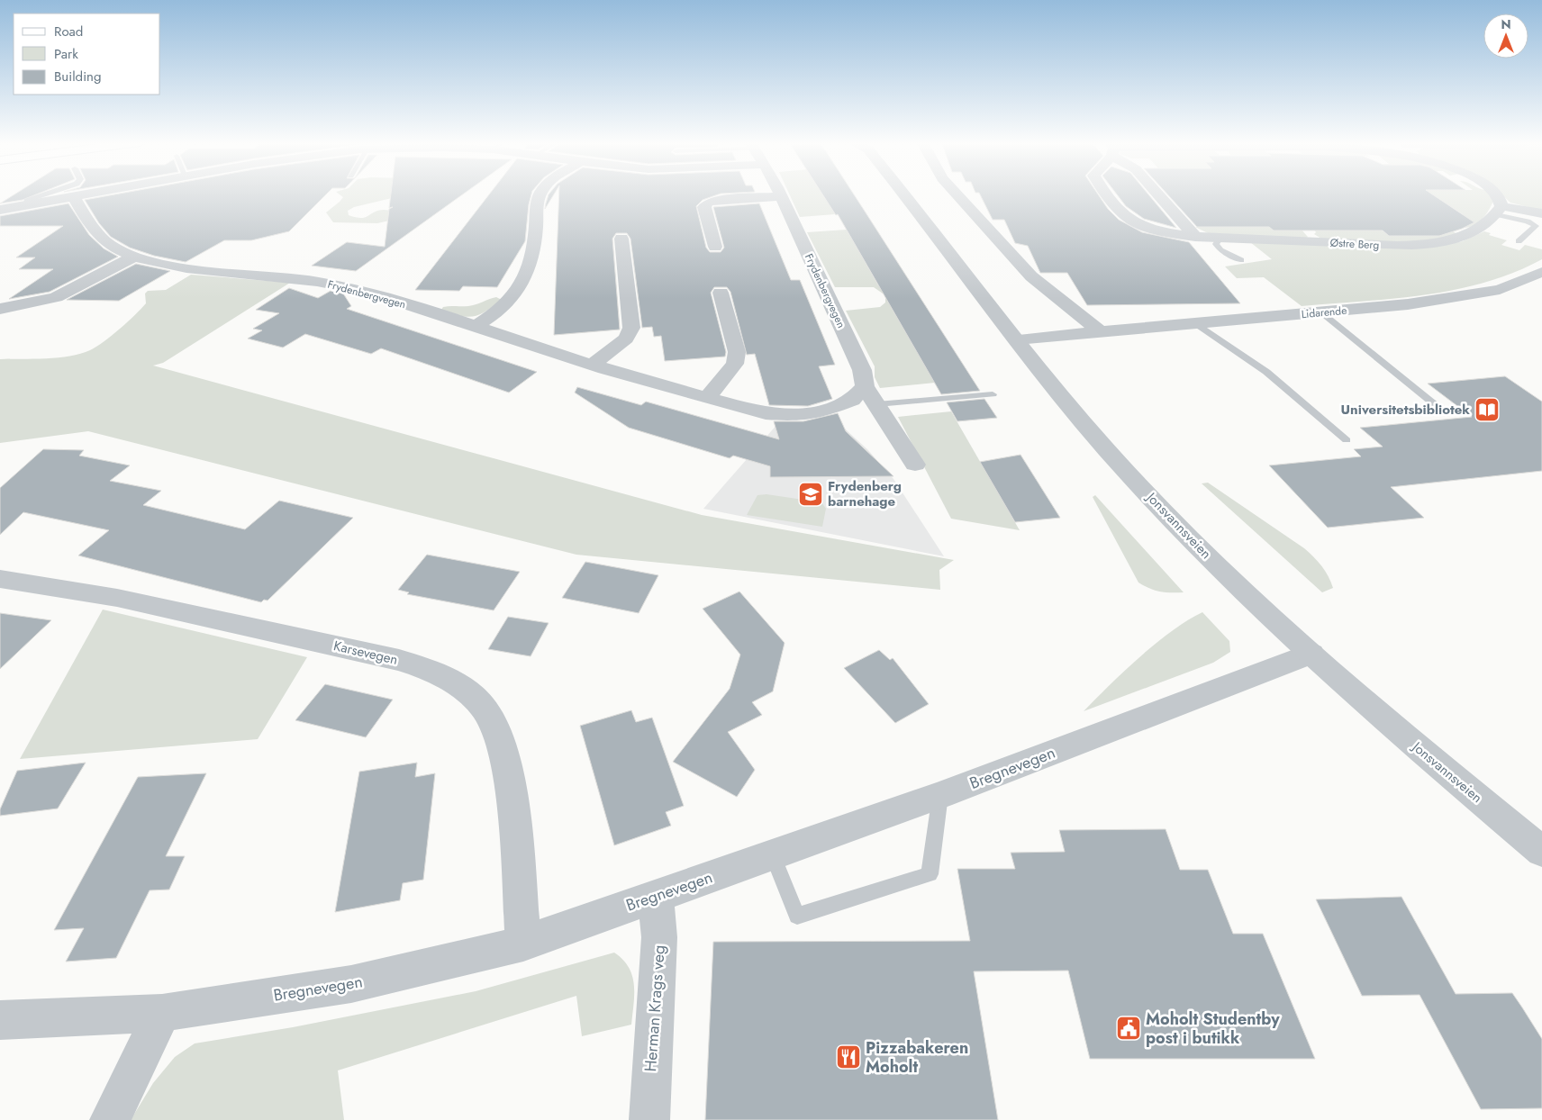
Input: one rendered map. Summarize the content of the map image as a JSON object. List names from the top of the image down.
{
  "streets": {
    "street": [
      "Østre Berg",
      "Frydenbergvegen",
      "Lidarende",
      "Jonsvannsveien",
      "Karsevegen",
      "Bregnevegen",
      "Herman Krags veg"
    ]
  },
  "crossings": [
    ["Lidarende", "Jonsvannsveien"],
    ["Jonsvannsveien", "Bregnevegen"],
    ["Karsevegen", "Bregnevegen"],
    ["Bregnevegen", "Herman Krags veg"]
  ],
  "places": {
    "library": ["Universitetsbibliotek"],
    "school or university": ["Frydenberg barnehage"],
    "public building": ["Moholt Studentby post i butikk"],
    "restaurant": ["Pizzabakeren Moholt"]
  },
  "legend": ["Road", "Park", "Building"],
  "north": "top"
}
